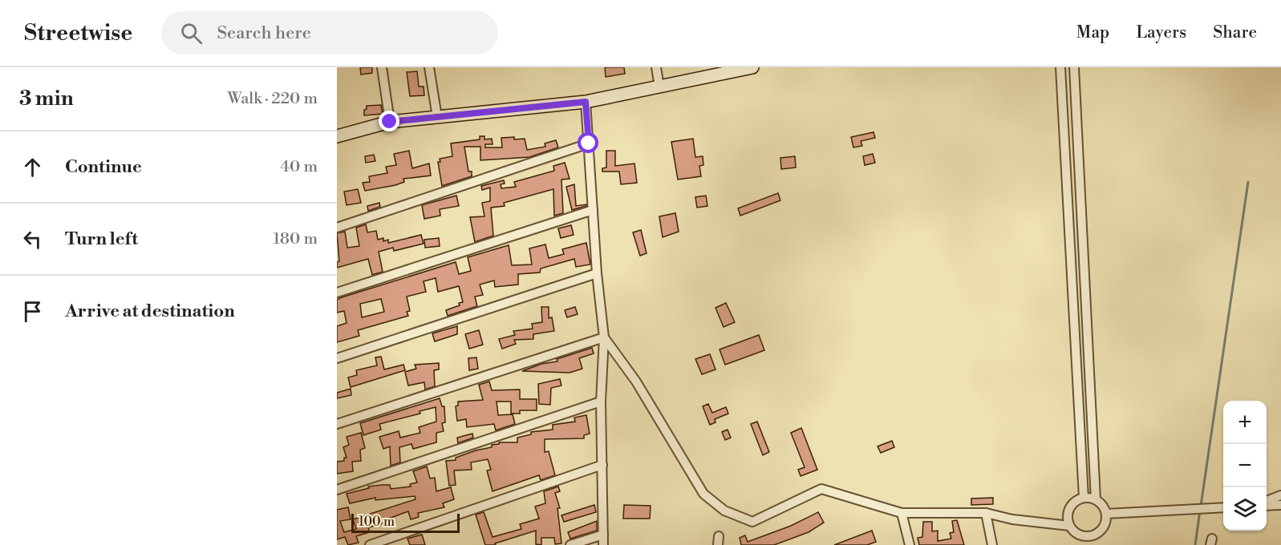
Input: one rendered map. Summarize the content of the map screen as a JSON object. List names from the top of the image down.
{
  "scale_bar": "100 m",
  "page": {
    "header": "Streetwise",
    "search": "Search here",
    "nav": ["Map", "Layers", "Share"],
    "heading": ["3 min", "Walk · 220 m"],
    "list": [
      ["Continue", "40 m"],
      ["Turn left", "180 m"],
      "Arrive at destination"
    ],
    "map_buttons": ["+", "−"],
    "scale": "100 m"
  }
}
